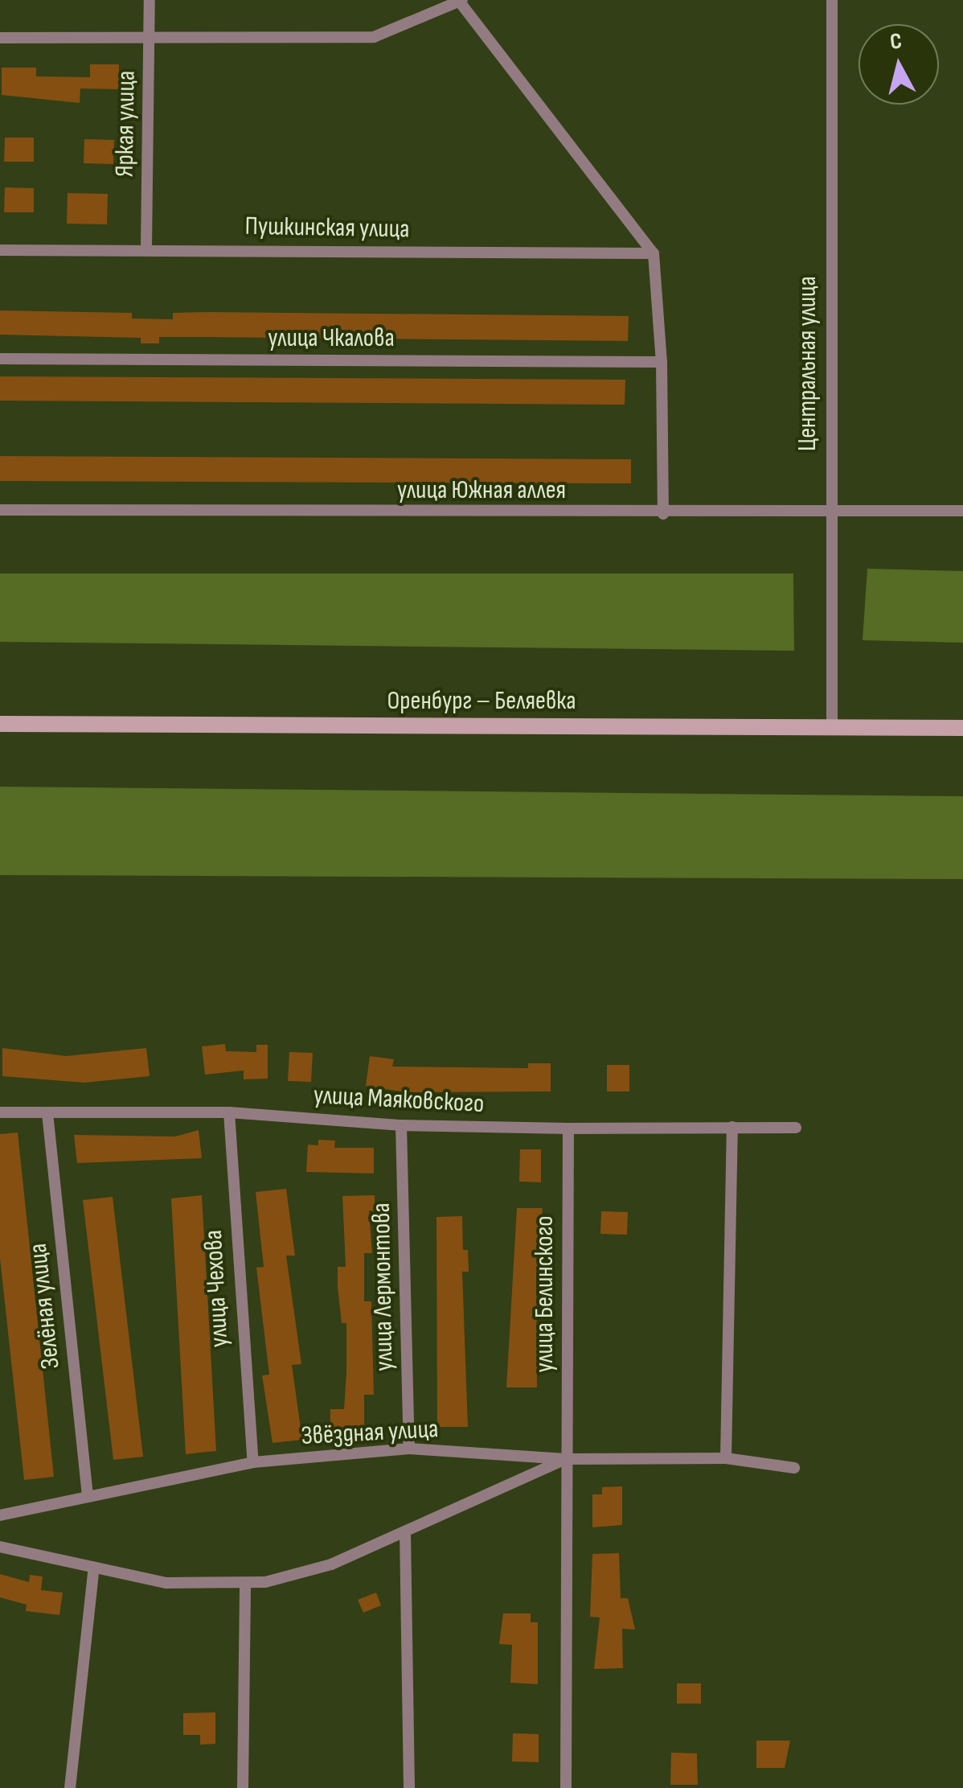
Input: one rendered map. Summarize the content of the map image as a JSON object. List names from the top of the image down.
{
  "streets": {
    "main road": ["Оренбург – Беляевка"],
    "street": [
      "Яркая улица",
      "Пушкинская улица",
      "улица Чкалова",
      "Центральная улица",
      "улица Южная аллея",
      "улица Маяковского",
      "улица Лермонтова",
      "улица Чехова",
      "улица Белинского",
      "Зелёная улица",
      "Звёздная улица"
    ]
  },
  "crossings": [
    ["Яркая улица", "Пушкинская улица"],
    ["Центральная улица", "улица Южная аллея"],
    ["Центральная улица", "Оренбург – Беляевка"],
    ["улица Маяковского", "улица Лермонтова"],
    ["улица Маяковского", "улица Чехова"],
    ["улица Маяковского", "улица Белинского"],
    ["улица Маяковского", "Зелёная улица"],
    ["улица Лермонтова", "Звёздная улица"],
    ["улица Чехова", "Звёздная улица"],
    ["улица Белинского", "Звёздная улица"],
    ["Зелёная улица", "Звёздная улица"]
  ],
  "north": "top"
}
